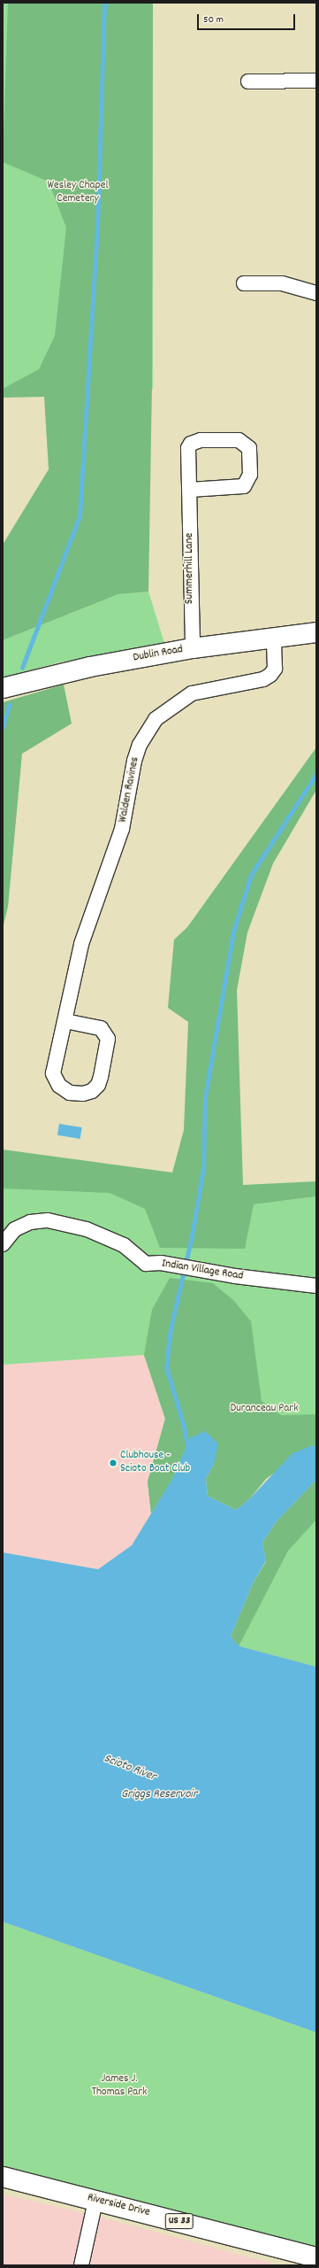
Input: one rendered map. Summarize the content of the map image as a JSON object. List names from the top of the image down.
{
  "streets": {
    "main road": ["Dublin Road", "Riverside Drive", "US 33"],
    "street": ["Summerhill Lane", "Walden Ravines", "Indian Village Road"]
  },
  "crossings": [
    ["Summerhill Lane", "Dublin Road"],
    ["Dublin Road", "Walden Ravines"]
  ],
  "water": ["Scioto River", "Griggs Reservoir"],
  "parks": ["Wesley Chapel Cemetery", "Duranceau Park", "James J. Thomas Park"],
  "places": ["Clubhouse - Scioto Boat Club"],
  "scale_bar": "50 m"
}
